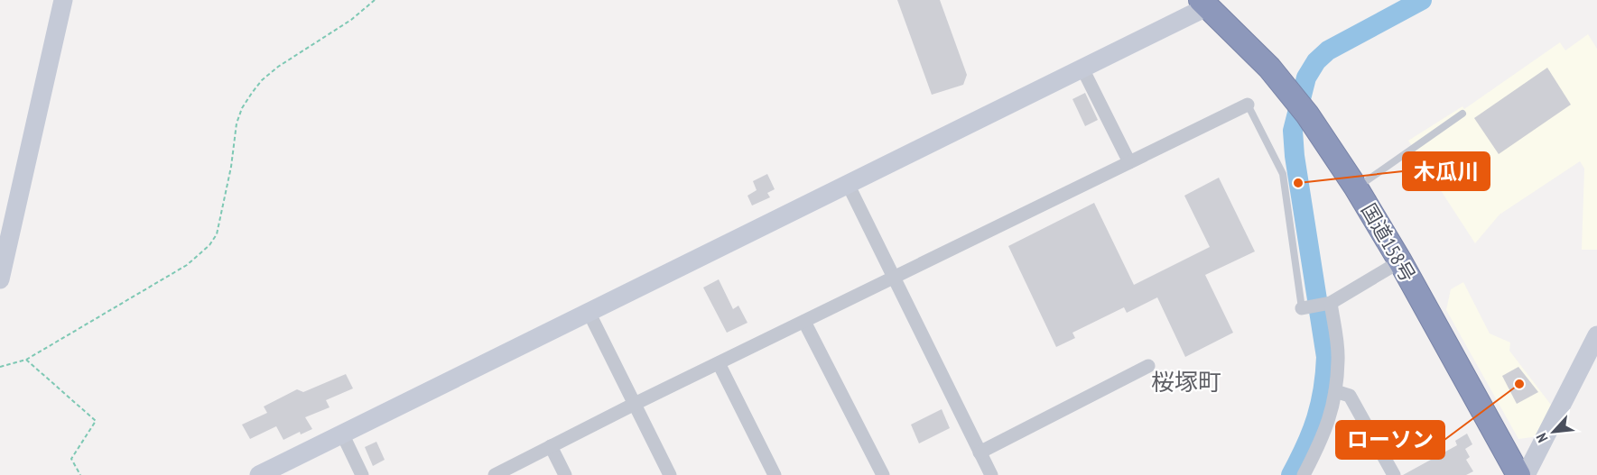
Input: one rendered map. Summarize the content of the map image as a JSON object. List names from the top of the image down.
{
  "streets": {
    "highway": ["国道158号"]
  },
  "districts": ["桜塚町"],
  "places": ["木瓜川", "ローソン"],
  "north": "bottom left"
}
